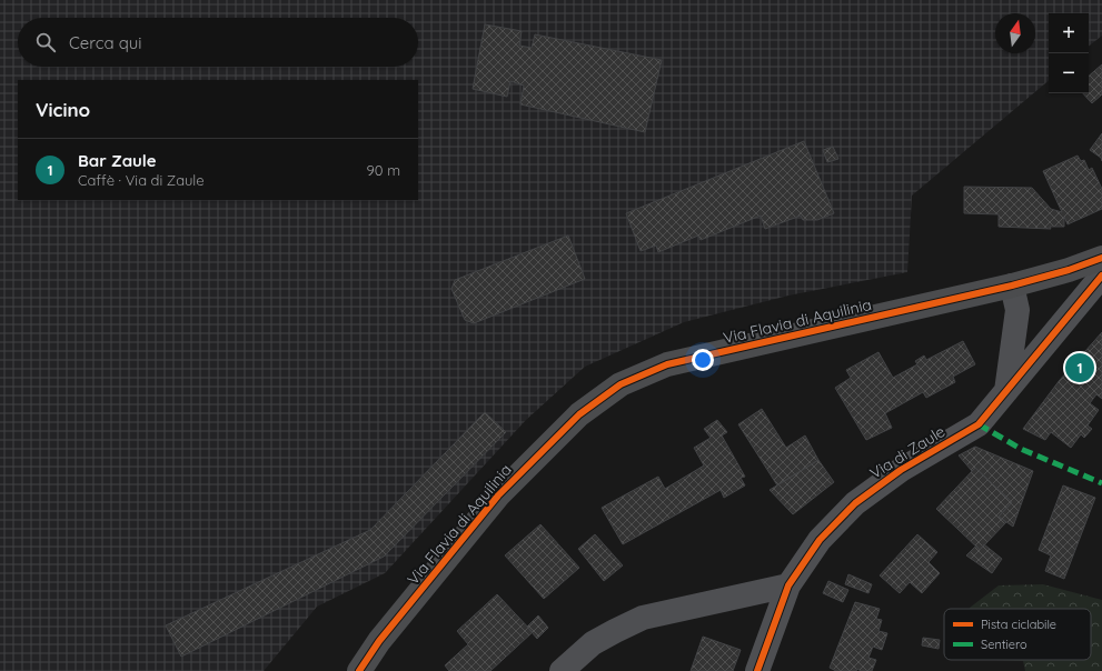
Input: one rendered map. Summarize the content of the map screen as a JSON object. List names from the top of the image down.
{
  "streets": {
    "main road": ["Via Flavia di Aquilinia"],
    "street": ["Via di Zaule"]
  },
  "legend": ["Pista ciclabile", "Sentiero"],
  "north": "top",
  "page": {
    "map_buttons": ["+", "−"],
    "search": "Cerca qui",
    "heading": "Vicino",
    "list": [
      {
        "mark": "1",
        "name": "Bar Zaule",
        "note": "Caffè · Via di Zaule",
        "value": "90 m"
      }
    ],
    "pins": "1"
  }
}
